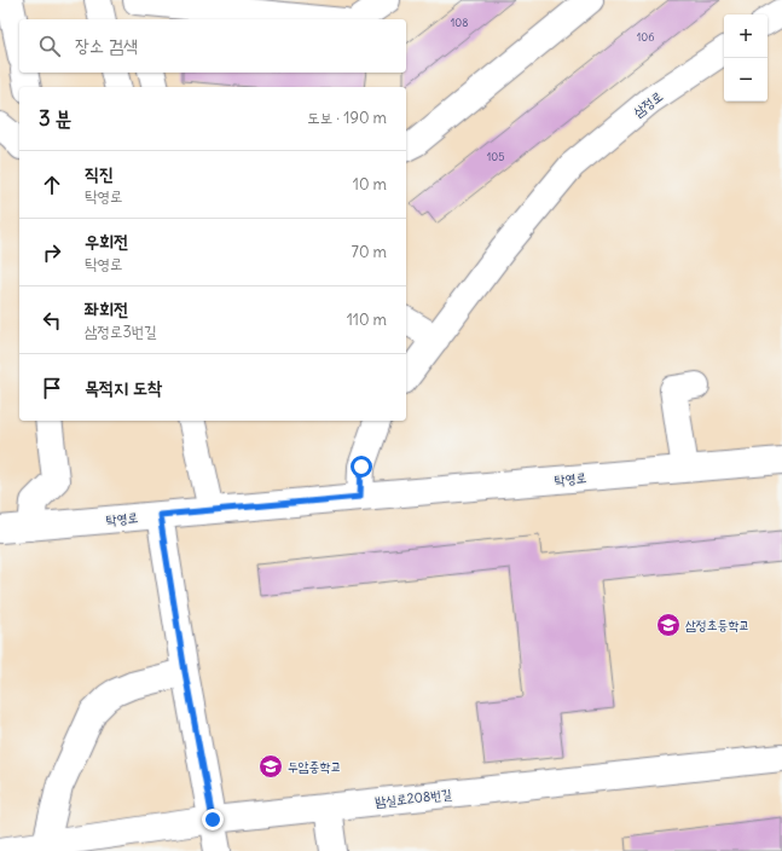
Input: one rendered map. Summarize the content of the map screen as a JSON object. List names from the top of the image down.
{
  "streets": {
    "street": ["삼정로", "탁영로", "밤실로208번길"]
  },
  "places": {
    "school or university": ["삼정초등학교", "두암중학교"]
  },
  "house_numbers": ["108", "106", "105"],
  "page": {
    "map_buttons": ["+", "−"],
    "search": "장소 검색",
    "heading": ["3 분", "도보 · 190 m"],
    "list": [
      ["직진", "탁영로", "10 m"],
      ["우회전", "탁영로", "70 m"],
      ["좌회전", "삼정로3번길", "110 m"],
      "목적지 도착"
    ]
  }
}
